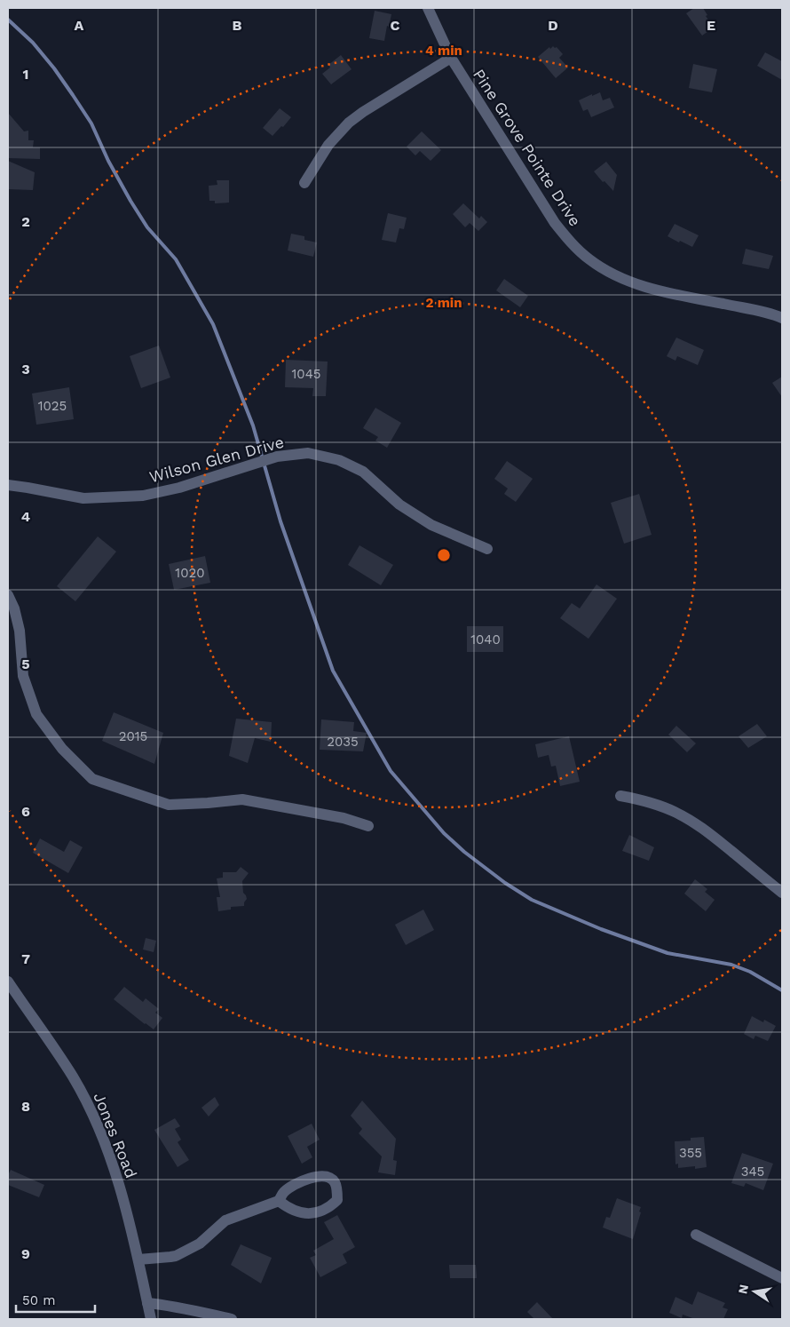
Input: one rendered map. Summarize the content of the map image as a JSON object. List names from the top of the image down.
{
  "streets": {
    "street": ["Pine Grove Pointe Drive", "Wilson Glen Drive", "Jones Road"]
  },
  "house_numbers": [
    "1045",
    "1025",
    "1020",
    "1040",
    "2015",
    "2035",
    "355",
    "345"
  ],
  "scale_bar": "50 m",
  "north": "left",
  "grid": {
    "columns": [
      "A",
      "B",
      "C",
      "D",
      "E"
    ],
    "rows": [
      "1",
      "2",
      "3",
      "4",
      "5",
      "6",
      "7",
      "8",
      "9"
    ]
  },
  "rings": ["4 min", "2 min"]
}
